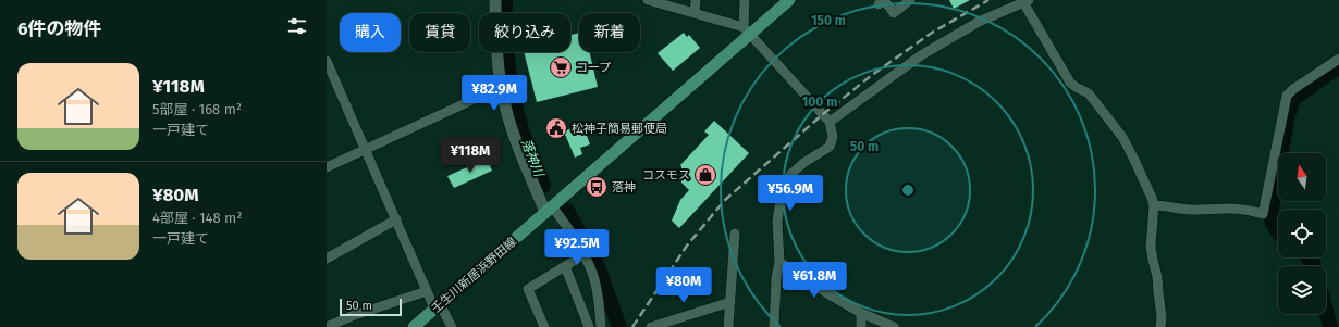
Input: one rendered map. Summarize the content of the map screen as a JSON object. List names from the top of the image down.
{
  "streets": {
    "main road": ["壬生川新居浜野田線"]
  },
  "water": ["落神川"],
  "places": {
    "supermarket": ["コープ"],
    "public building": ["松神子簡易郵便局"],
    "shop": ["コスモス"],
    "bus stop": ["落神"]
  },
  "scale_bar": "50 m",
  "north": "top",
  "page": {
    "heading": "6件の物件",
    "chip": [
      "購入",
      "賃貸",
      "絞り込み",
      "新着"
    ],
    "list": [
      {
        "name": "¥118M",
        "note": "5部屋 · 168 m² · 一戸建て"
      },
      {
        "name": "¥80M",
        "note": "4部屋 · 148 m² · 一戸建て"
      }
    ],
    "price": [
      "¥82.9M",
      "¥118M",
      "¥56.9M",
      "¥92.5M",
      "¥61.8M",
      "¥80M"
    ],
    "scale": "50 m"
  },
  "rings": ["150 m", "100 m", "50 m"]
}
